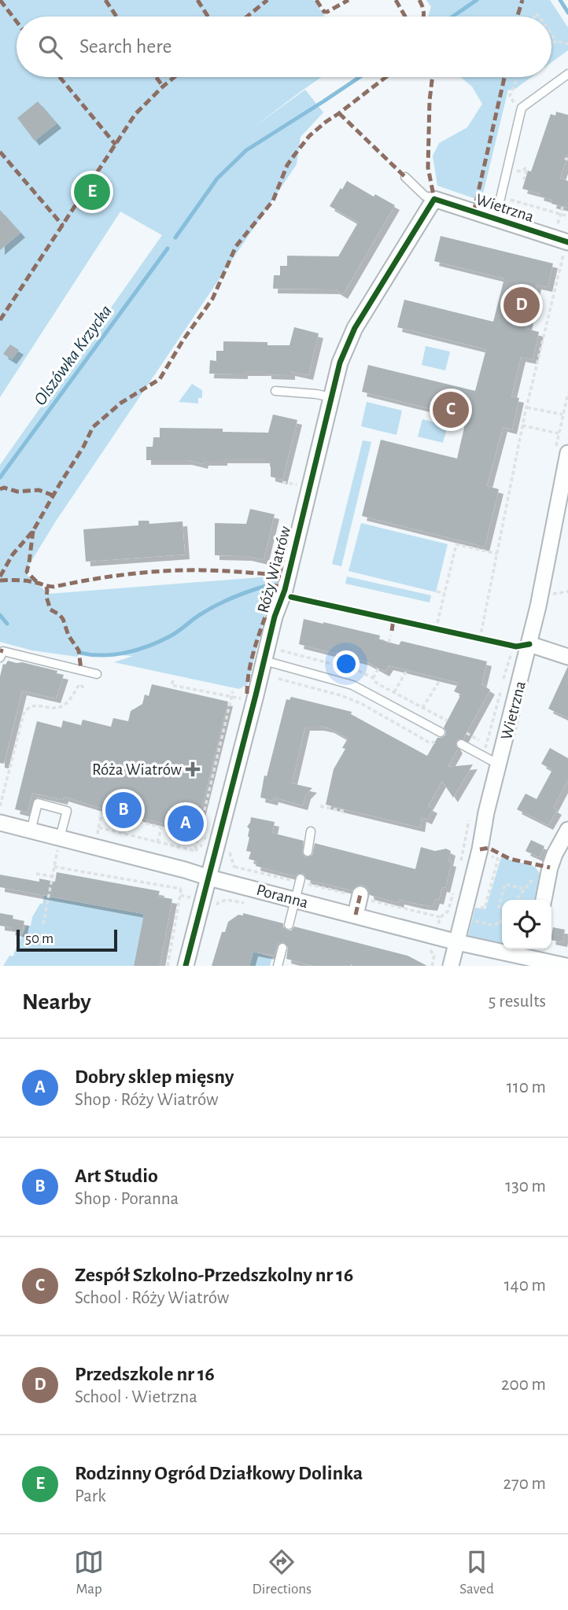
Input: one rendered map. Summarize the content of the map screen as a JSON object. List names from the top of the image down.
{
  "streets": {
    "street": ["Wietrzna", "Róży Wiatrów", "Poranna"]
  },
  "crossings": [
    ["Wietrzna", "Róży Wiatrów"],
    ["Wietrzna", "Poranna"],
    ["Róży Wiatrów", "Poranna"]
  ],
  "water": ["Olszówka Krzycka"],
  "places": {
    "health": ["Róża Wiatrów"]
  },
  "scale_bar": "50 m",
  "page": {
    "search": "Search here",
    "pins": [
      "E",
      "D",
      "C",
      "B",
      "A"
    ],
    "scale": "50 m",
    "heading": ["Nearby", "5 results"],
    "list": [
      {
        "mark": "A",
        "name": "Dobry sklep mięsny",
        "note": "Shop · Róży Wiatrów",
        "value": "110 m"
      },
      {
        "mark": "B",
        "name": "Art Studio",
        "note": "Shop · Poranna",
        "value": "130 m"
      },
      {
        "mark": "C",
        "name": "Zespół Szkolno-Przedszkolny nr 16",
        "note": "School · Róży Wiatrów",
        "value": "140 m"
      },
      {
        "mark": "D",
        "name": "Przedszkole nr 16",
        "note": "School · Wietrzna",
        "value": "200 m"
      },
      {
        "mark": "E",
        "name": "Rodzinny Ogród Działkowy Dolinka",
        "note": "Park",
        "value": "270 m"
      }
    ],
    "nav": ["Map", "Directions", "Saved"]
  }
}
